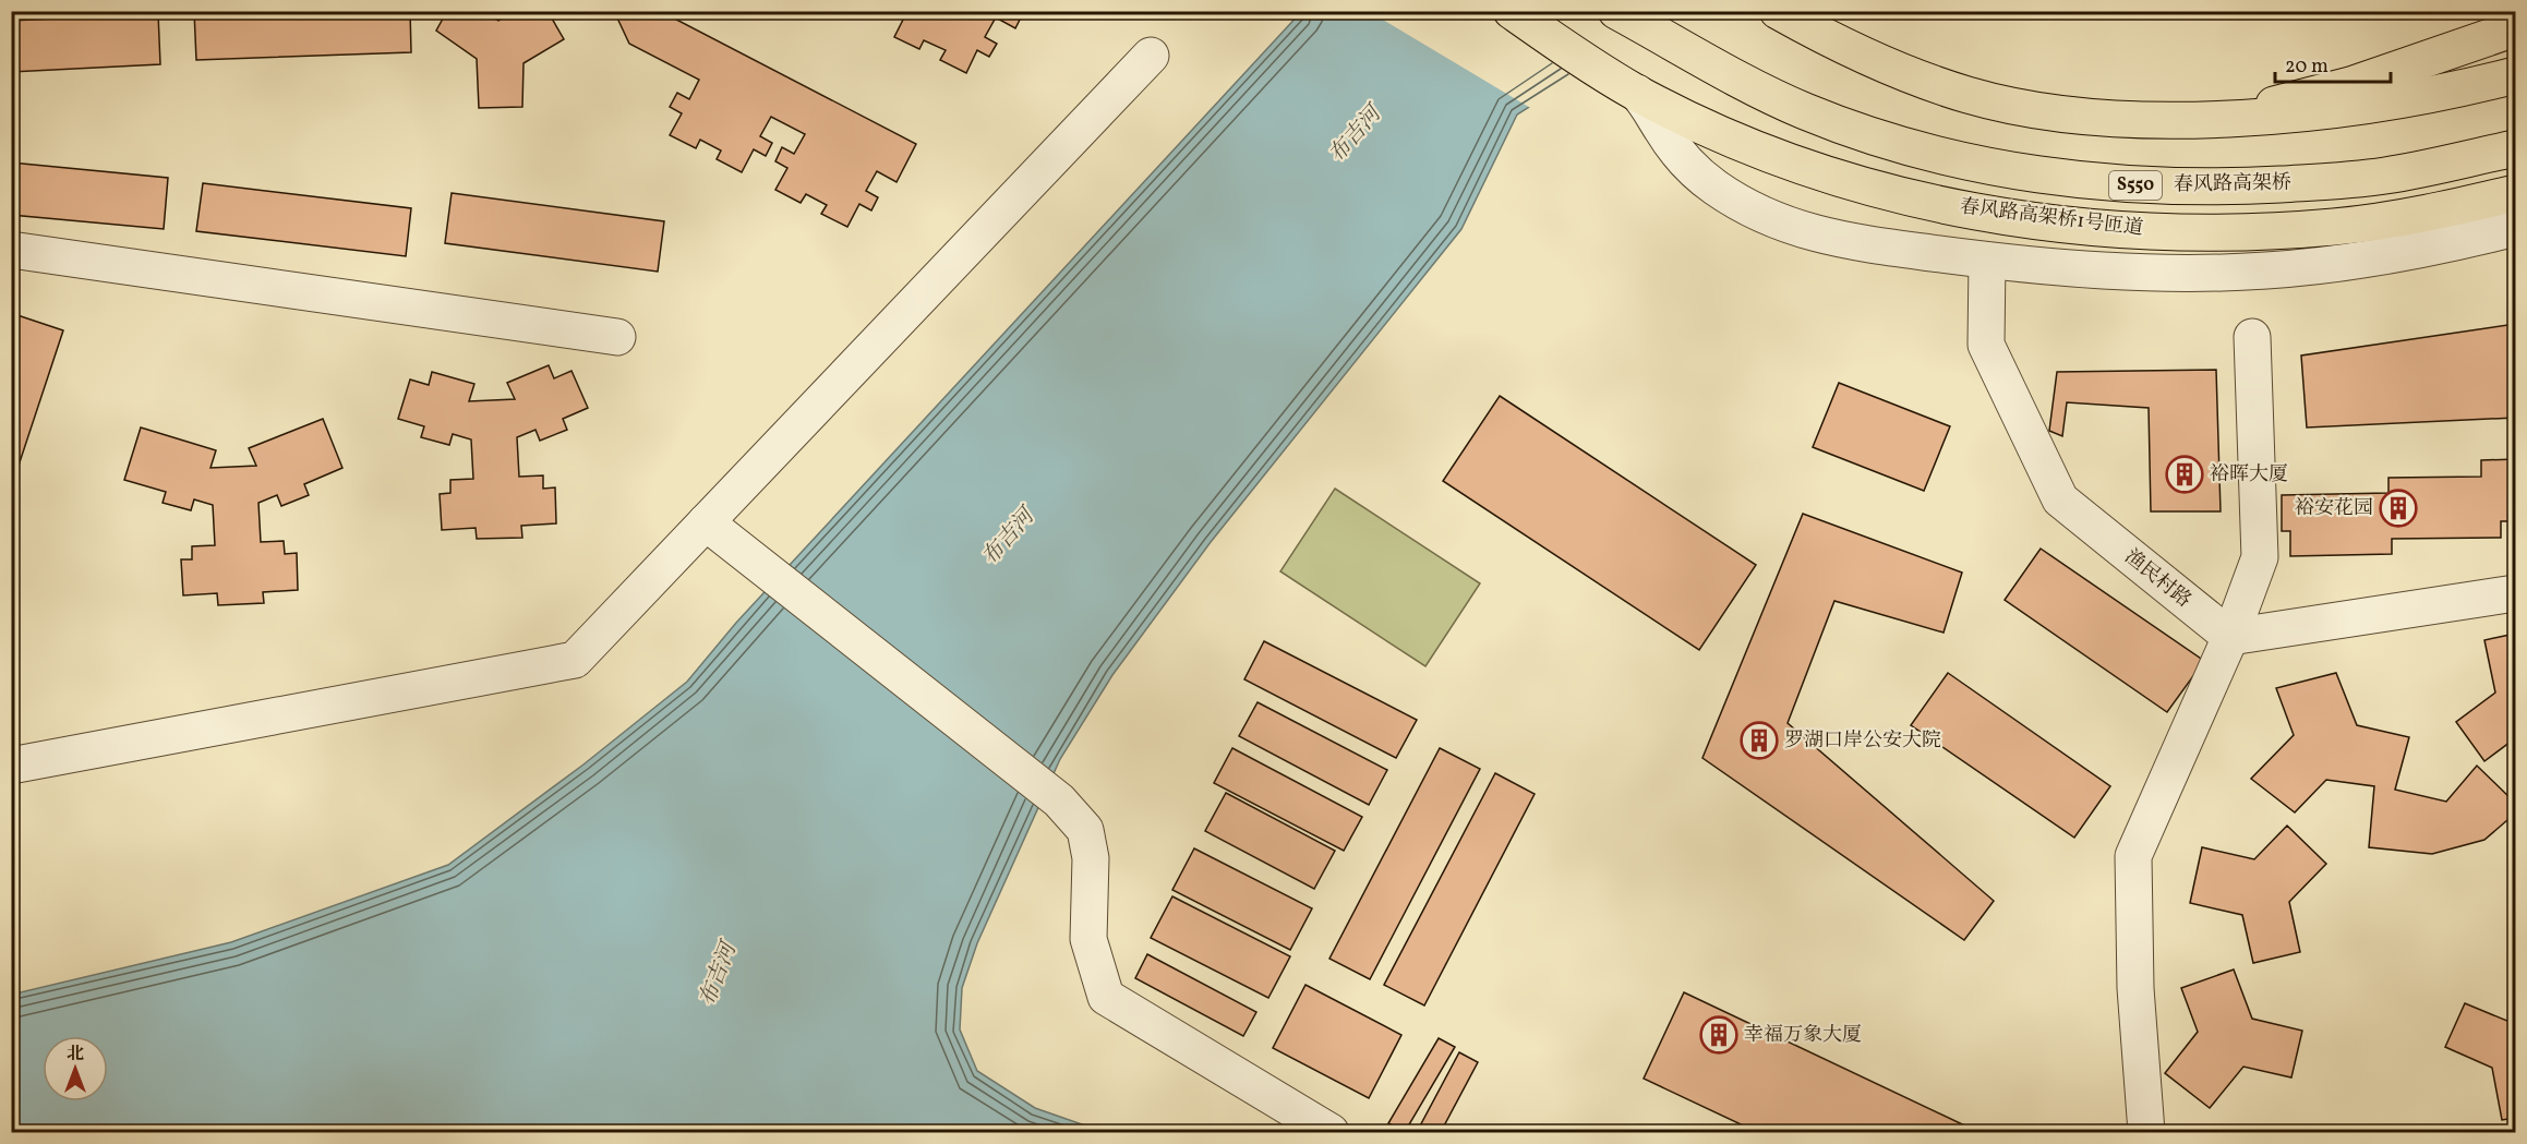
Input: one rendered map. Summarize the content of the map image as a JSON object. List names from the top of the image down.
{
  "streets": {
    "main road": ["春风路高架桥", "S550", "春风路高架桥1号匝道"],
    "street": ["渔民村路"]
  },
  "water": ["布吉河"],
  "places": {
    "building": [
      "裕晖大厦",
      "裕安花园",
      "罗湖口岸公安大院",
      "幸福万象大厦"
    ]
  },
  "scale_bar": "20 m",
  "north": "top"
}
